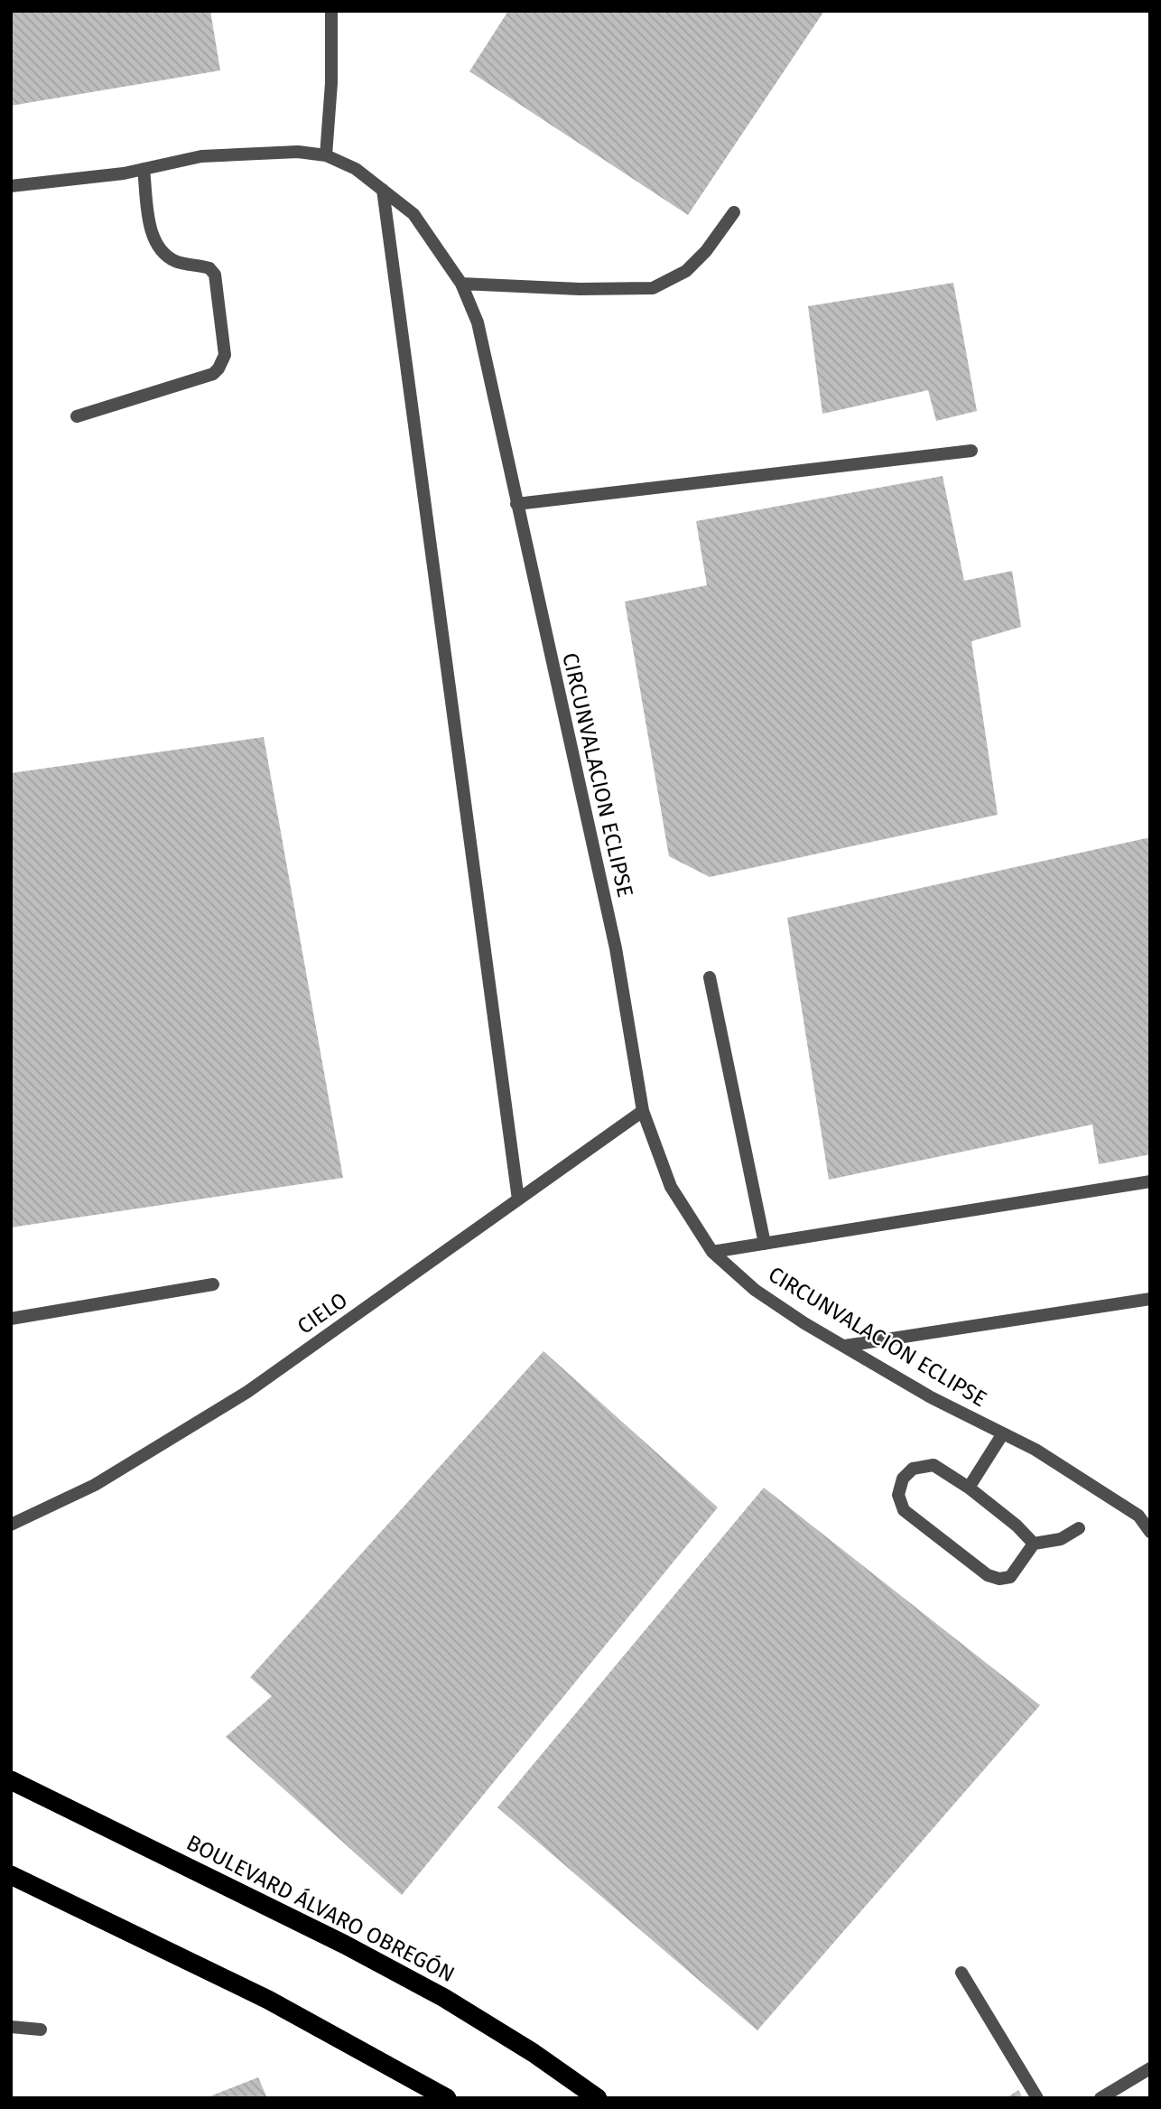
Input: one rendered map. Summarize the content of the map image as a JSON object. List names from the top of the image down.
{
  "streets": {
    "highway": ["BOULEVARD ÁLVARO OBREGÓN"],
    "lane": ["CIRCUNVALACION ECLIPSE", "CIELO"]
  },
  "crossings": [
    ["CIRCUNVALACION ECLIPSE", "CIELO"]
  ]
}
